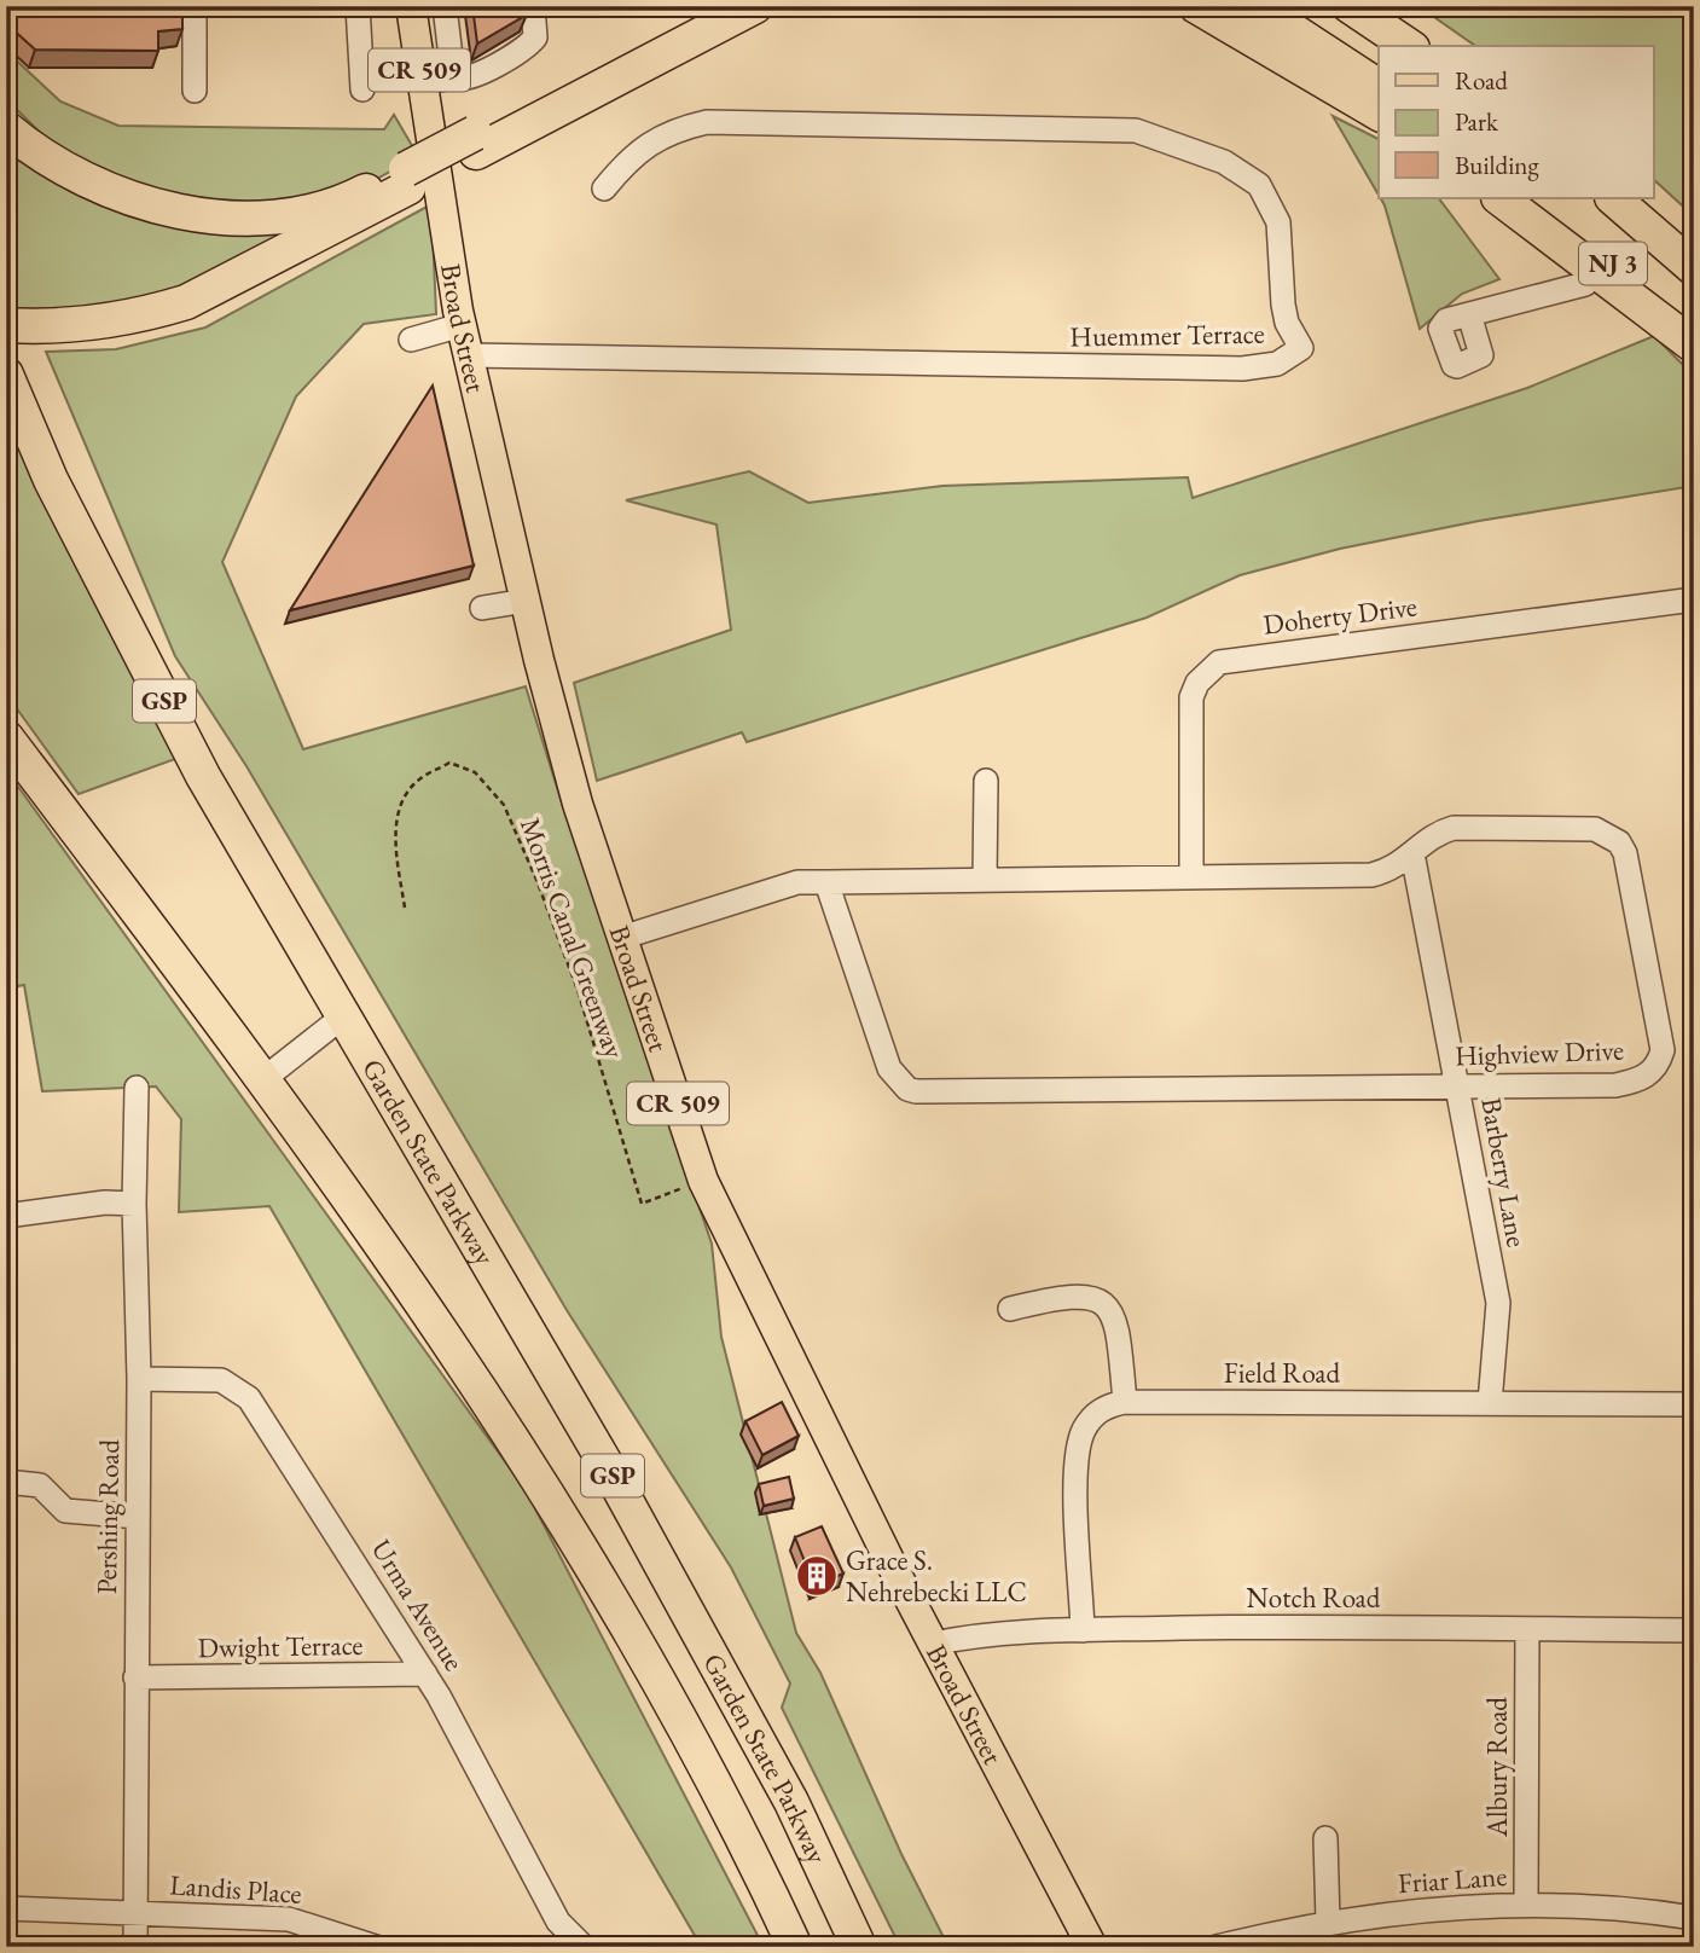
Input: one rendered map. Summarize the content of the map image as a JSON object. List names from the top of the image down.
{
  "streets": {
    "highway": ["NJ 3", "GSP", "Garden State Parkway"],
    "main road": ["CR 509", "Broad Street"],
    "street": [
      "Huemmer Terrace",
      "Doherty Drive",
      "Highview Drive",
      "Barberry Lane",
      "Field Road",
      "Pershing Road",
      "Notch Road",
      "Urma Avenue",
      "Dwight Terrace",
      "Albury Road",
      "Friar Lane",
      "Landis Place"
    ],
    "path": ["Morris Canal Greenway"]
  },
  "crossings": [
    ["Broad Street", "Huemmer Terrace"],
    ["Broad Street", "Morris Canal Greenway"],
    ["Broad Street", "Highview Drive"],
    ["Broad Street", "Notch Road"],
    ["Doherty Drive", "Highview Drive"],
    ["Highview Drive", "Barberry Lane"],
    ["Barberry Lane", "Field Road"],
    ["Pershing Road", "Urma Avenue"],
    ["Pershing Road", "Dwight Terrace"],
    ["Pershing Road", "Landis Place"],
    ["Notch Road", "Albury Road"],
    ["Urma Avenue", "Dwight Terrace"],
    ["Albury Road", "Friar Lane"]
  ],
  "places": {
    "building": ["Grace S. Nehrebecki LLC"]
  },
  "legend": ["Road", "Park", "Building"]
}
